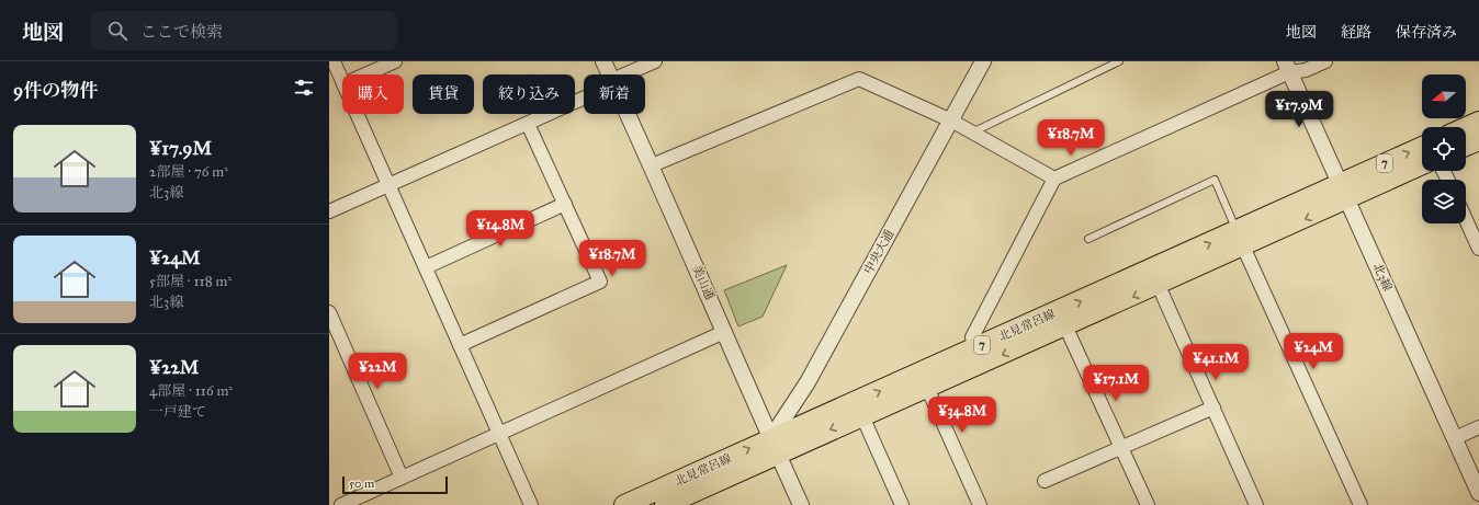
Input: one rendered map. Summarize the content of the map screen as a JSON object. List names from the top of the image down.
{
  "streets": {
    "main road": ["7", "北見常呂線"],
    "street": ["中央大通", "北3線", "美山通"]
  },
  "crossings": [
    ["中央大通", "美山通"],
    ["中央大通", "北見常呂線"],
    ["北3線", "北見常呂線"],
    ["美山通", "北見常呂線"]
  ],
  "scale_bar": "50 m",
  "north": "left",
  "page": {
    "header": "地図",
    "search": "ここで検索",
    "nav": ["地図", "経路", "保存済み"],
    "heading": "9件の物件",
    "chip": [
      "購入",
      "賃貸",
      "絞り込み",
      "新着"
    ],
    "price": [
      "¥17.9M",
      "¥18.7M",
      "¥14.8M",
      "¥18.7M",
      "¥24M",
      "¥41.1M",
      "¥22M",
      "¥17.1M",
      "¥34.8M"
    ],
    "list": [
      {
        "name": "¥17.9M",
        "note": "2部屋 · 76 m² · 北3線"
      },
      {
        "name": "¥24M",
        "note": "5部屋 · 118 m² · 北3線"
      },
      {
        "name": "¥22M",
        "note": "4部屋 · 116 m² · 一戸建て"
      }
    ],
    "scale": "50 m"
  }
}
